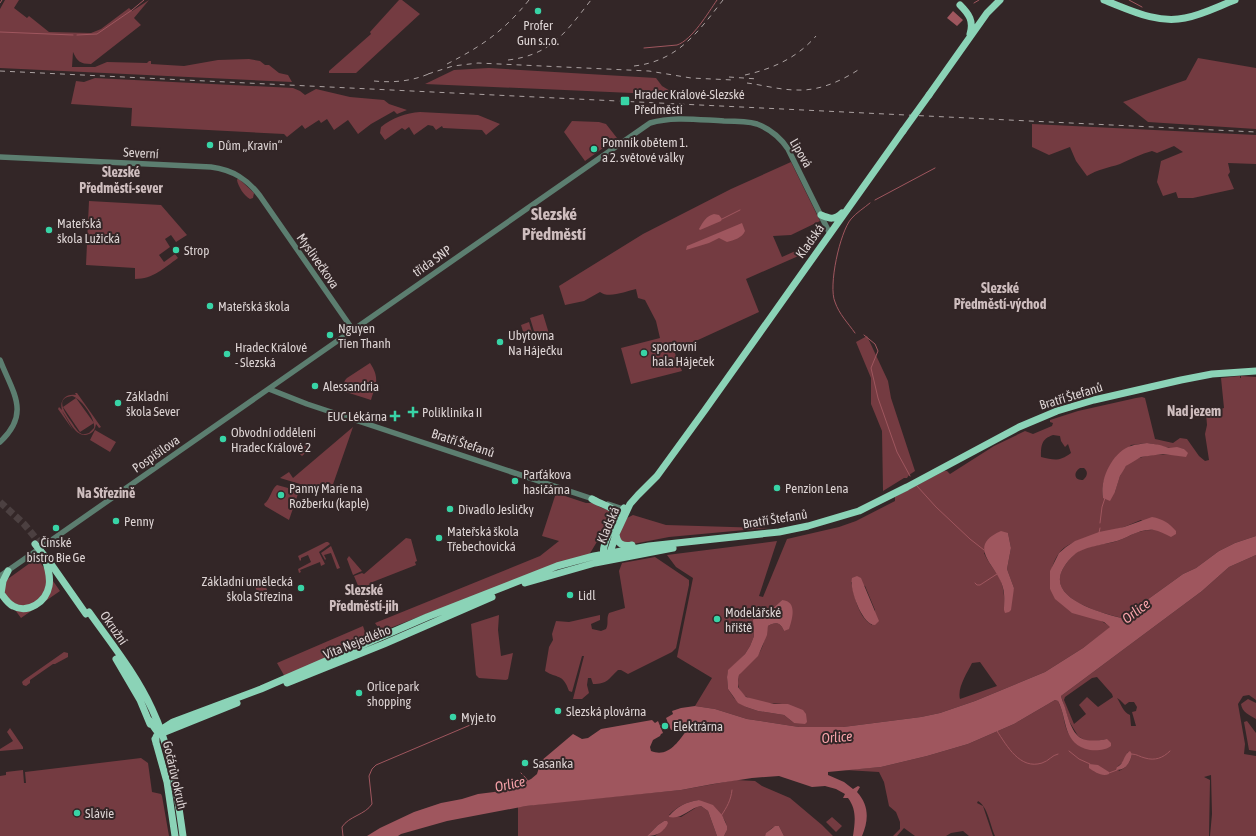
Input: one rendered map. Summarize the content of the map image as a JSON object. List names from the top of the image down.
{
  "streets": {
    "main road": [
      "Kladská",
      "Bratří Štefanů",
      "Okružní",
      "Víta Nejedlého",
      "Gočárův okruh"
    ],
    "street": [
      "Severní",
      "Lipová",
      "Myslivečkova",
      "třída SNP",
      "Pospíšilova"
    ]
  },
  "crossings": [
    ["Severní", "Myslivečkova"],
    ["Lipová", "Kladská"],
    ["Lipová", "třída SNP"],
    ["Kladská", "Bratří Štefanů"],
    ["Kladská", "Víta Nejedlého"],
    ["Myslivečkova", "třída SNP"],
    ["třída SNP", "Bratří Štefanů"],
    ["třída SNP", "Pospíšilova"],
    ["Bratří Štefanů", "Víta Nejedlého"],
    ["Okružní", "Víta Nejedlého"],
    ["Okružní", "Gočárův okruh"],
    ["Víta Nejedlého", "Gočárův okruh"]
  ],
  "districts": [
    "Slezské Předměstí-sever",
    "Slezské Předměstí",
    "Slezské Předměstí-východ",
    "Nad jezem",
    "Na Střezině",
    "Slezské Předměstí-jih"
  ],
  "water": ["Orlice"],
  "places": {
    "other": [
      "Profer Gun s.r.o.",
      "Dům „Kravín“",
      "Pomník obětem 1. a 2. světové války",
      "Mateřská škola Lužická",
      "Strop",
      "Mateřská škola",
      "Nguyen Tien Thanh",
      "Ubytovna Na Háječku",
      "sportovní hala Háječek",
      "Hradec Králové - Slezská",
      "Alessandria",
      "Základní škola Sever",
      "Obvodní oddělení Hradec Králové 2",
      "Parťákova hasičárna",
      "Penzion Lena",
      "Panny Marie na Rožberku (kaple)",
      "Divadlo Jesličky",
      "Penny",
      "Čínské bistro Bie Ge",
      "Mateřská škola Třebechovická",
      "Základní umělecká škola Střezina",
      "Lidl",
      "Modelářské hřiště",
      "Orlice park shopping",
      "Slezská plovárna",
      "Myje.to",
      "Elektrárna",
      "Sasanka",
      "Slávie"
    ],
    "transit": ["Hradec Králové-Slezské Předměstí"],
    "health": ["Poliklinika II", "EUC Lékárna"]
  }
}
